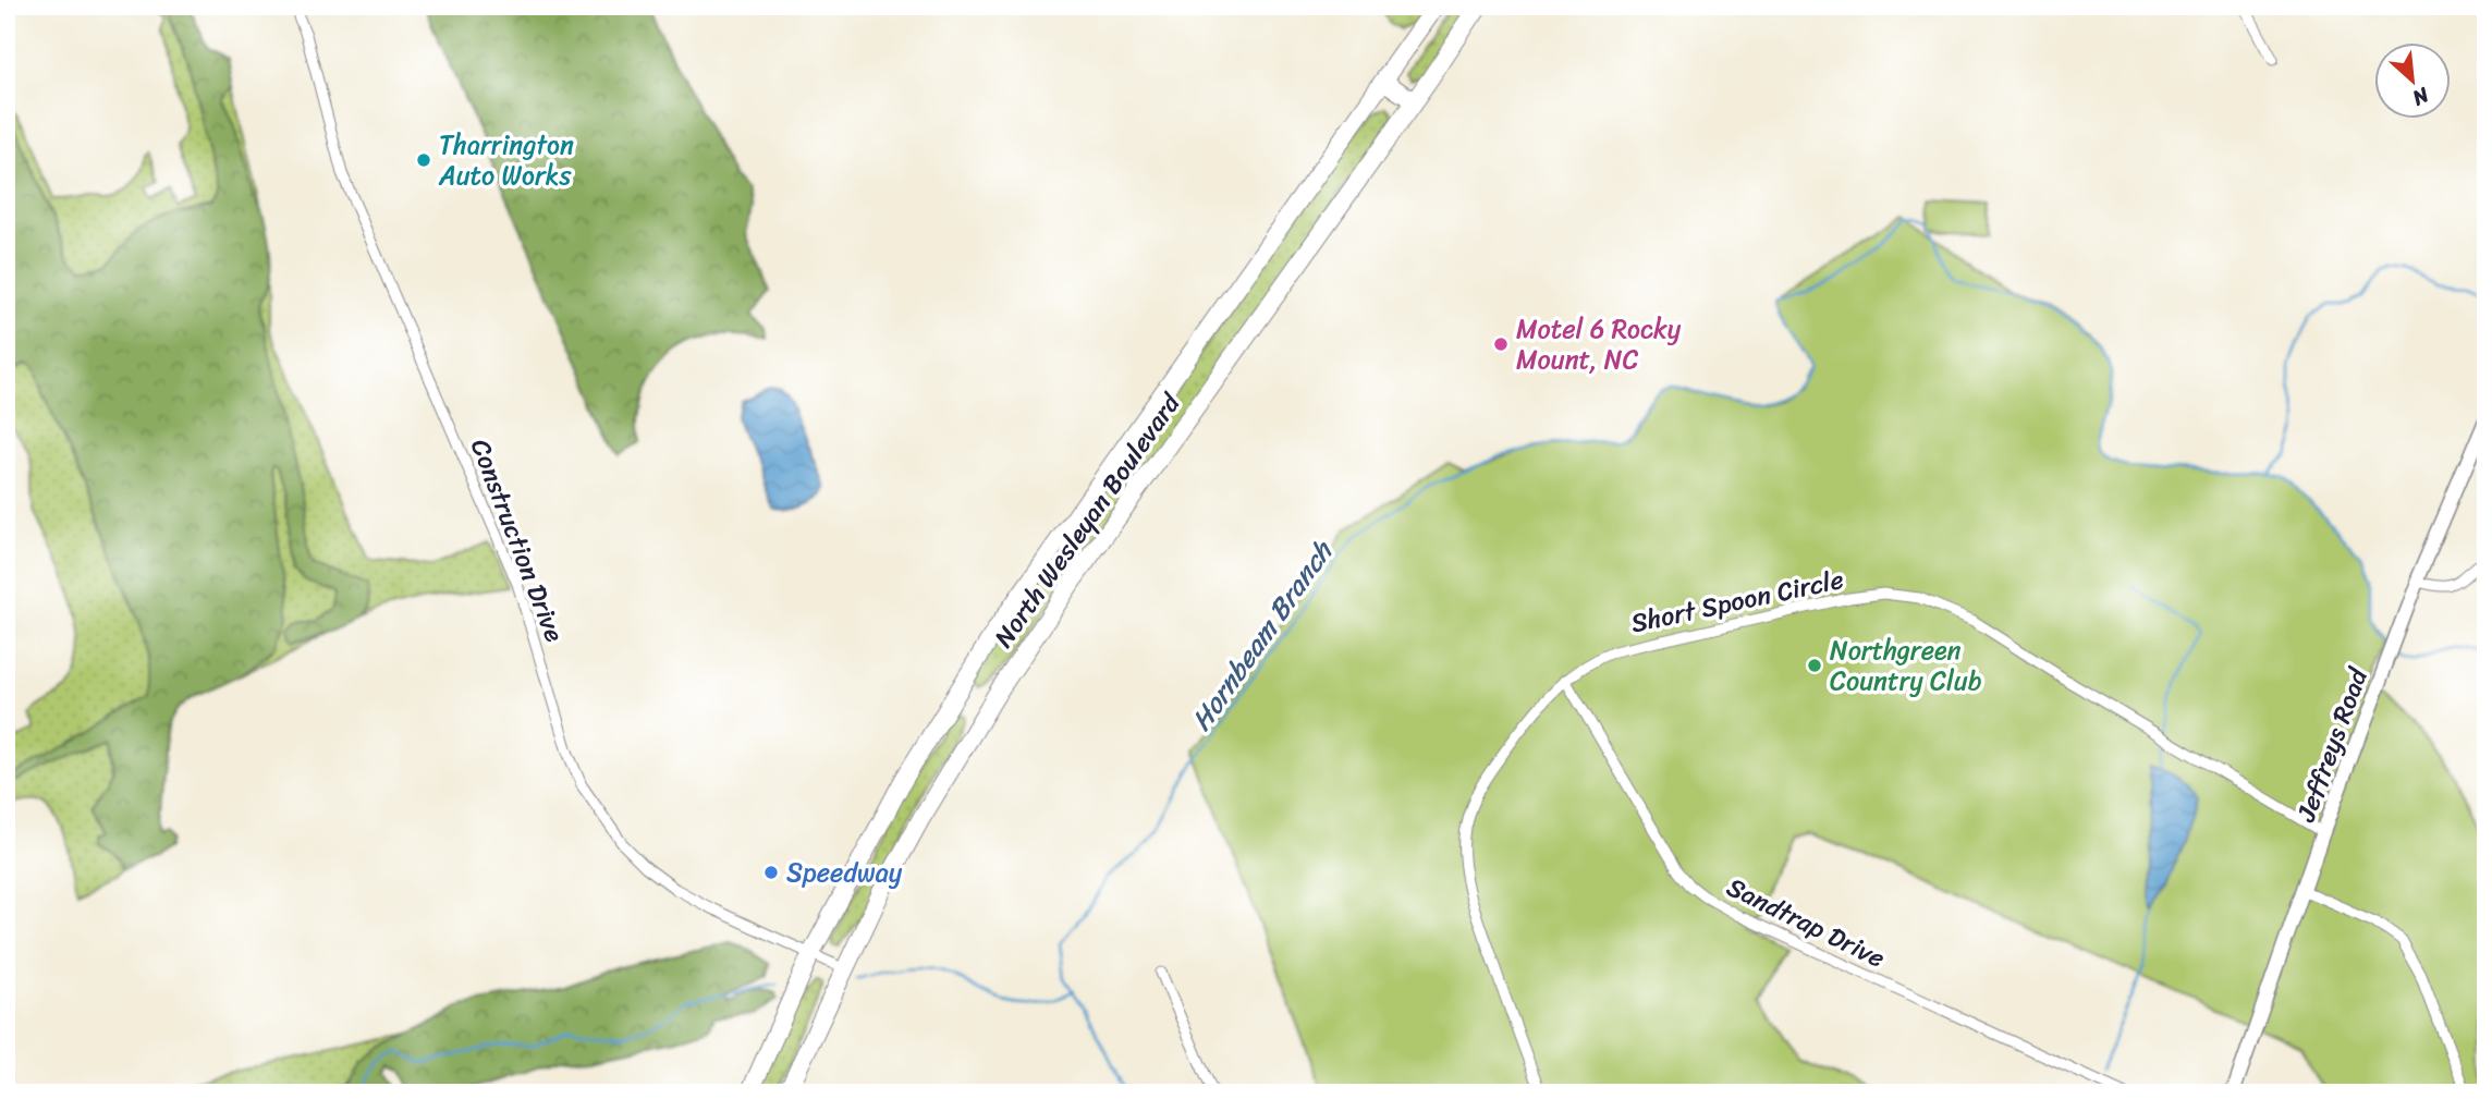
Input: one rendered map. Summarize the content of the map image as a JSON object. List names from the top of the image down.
{
  "streets": {
    "highway": ["North Wesleyan Boulevard"],
    "street": [
      "Construction Drive",
      "Short Spoon Circle",
      "Jeffreys Road",
      "Sandtrap Drive"
    ]
  },
  "crossings": [
    ["North Wesleyan Boulevard", "Construction Drive"],
    ["Short Spoon Circle", "Jeffreys Road"],
    ["Short Spoon Circle", "Sandtrap Drive"]
  ],
  "water": ["Hornbeam Branch"],
  "places": [
    "Tharrington Auto Works",
    "Motel 6 Rocky Mount, NC",
    "Northgreen Country Club",
    "Speedway"
  ],
  "north": "bottom right"
}
